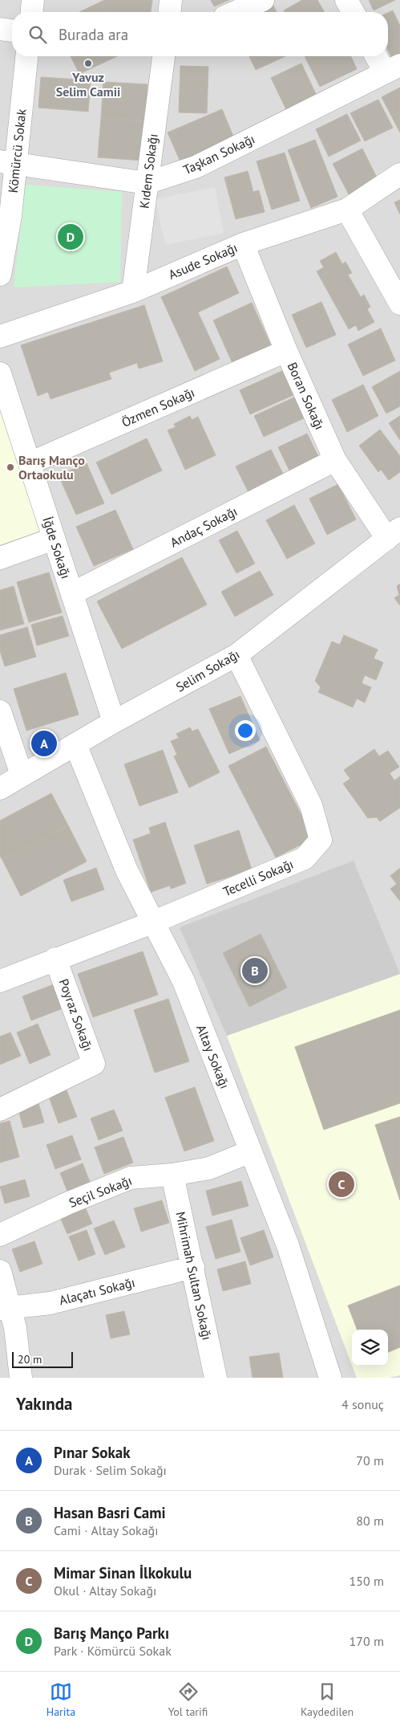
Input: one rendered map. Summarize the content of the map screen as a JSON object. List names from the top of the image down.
{
  "streets": {
    "street": [
      "Kömürcü Sokak",
      "Taşkan Sokağı",
      "Kıdem Sokağı",
      "Asude Sokağı",
      "Boran Sokağı",
      "Özmen Sokağı",
      "Andaç Sokağı",
      "İğde Sokağı",
      "Selim Sokağı",
      "Tecelli Sokağı",
      "Poyraz Sokağı",
      "Altay Sokağı",
      "Seçil Sokağı",
      "Mihrimah Sultan Sokağı",
      "Alaçatı Sokağı"
    ]
  },
  "crossings": [
    ["Kömürcü Sokak", "Taşkan Sokağı"],
    ["Taşkan Sokağı", "Kıdem Sokağı"],
    ["Kıdem Sokağı", "Asude Sokağı"],
    ["Asude Sokağı", "Boran Sokağı"],
    ["Boran Sokağı", "Özmen Sokağı"],
    ["Boran Sokağı", "Andaç Sokağı"],
    ["Boran Sokağı", "Selim Sokağı"],
    ["Özmen Sokağı", "İğde Sokağı"],
    ["Andaç Sokağı", "İğde Sokağı"],
    ["İğde Sokağı", "Selim Sokağı"],
    ["Selim Sokağı", "Tecelli Sokağı"],
    ["Selim Sokağı", "Altay Sokağı"],
    ["Tecelli Sokağı", "Poyraz Sokağı"],
    ["Tecelli Sokağı", "Altay Sokağı"],
    ["Altay Sokağı", "Seçil Sokağı"],
    ["Seçil Sokağı", "Mihrimah Sultan Sokağı"],
    ["Mihrimah Sultan Sokağı", "Alaçatı Sokağı"]
  ],
  "places": ["Yavuz Selim Camii", "Barış Manço Ortaokulu"],
  "scale_bar": "20 m",
  "page": {
    "search": "Burada ara",
    "pins": [
      "D",
      "A",
      "B",
      "C"
    ],
    "scale": "20 m",
    "heading": ["Yakında", "4 sonuç"],
    "list": [
      {
        "mark": "A",
        "name": "Pınar Sokak",
        "note": "Durak · Selim Sokağı",
        "value": "70 m"
      },
      {
        "mark": "B",
        "name": "Hasan Basri Cami",
        "note": "Cami · Altay Sokağı",
        "value": "80 m"
      },
      {
        "mark": "C",
        "name": "Mimar Sinan İlkokulu",
        "note": "Okul · Altay Sokağı",
        "value": "150 m"
      },
      {
        "mark": "D",
        "name": "Barış Manço Parkı",
        "note": "Park · Kömürcü Sokak",
        "value": "170 m"
      }
    ],
    "nav": ["Harita", "Yol tarifi", "Kaydedilen"]
  }
}
